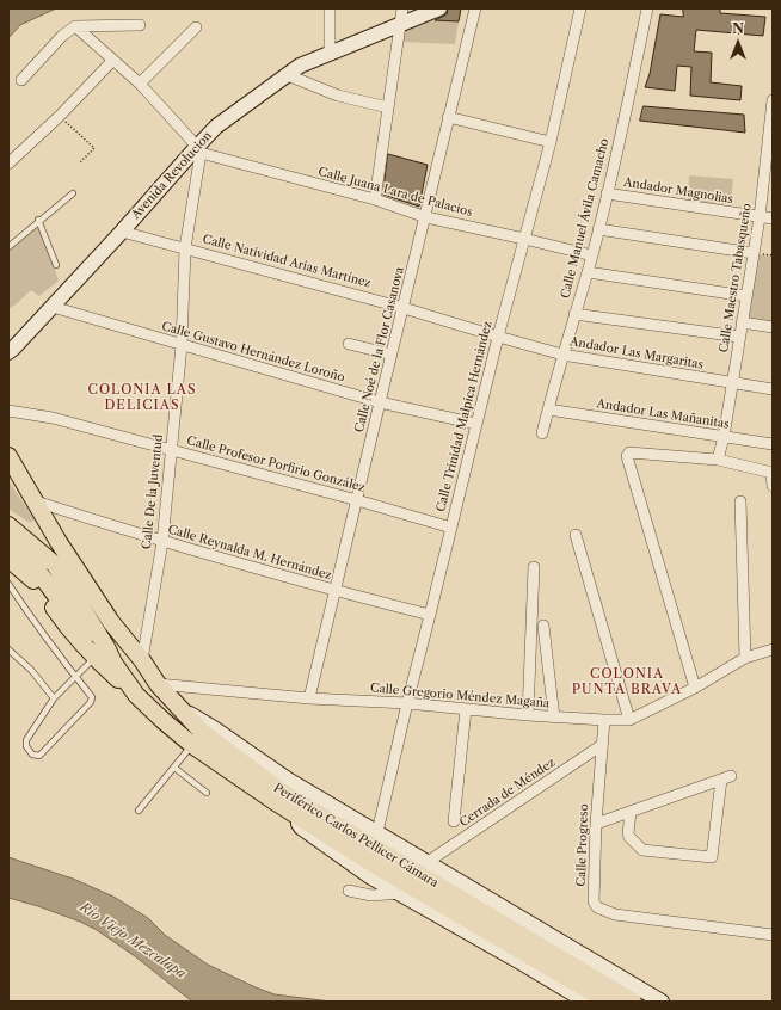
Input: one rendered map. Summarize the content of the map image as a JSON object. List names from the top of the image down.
{
  "streets": {
    "main road": ["Periférico Carlos Pellicer Cámara"],
    "street": [
      "Avenida Revolucion",
      "Andador Magnolias",
      "Calle Juana Lara de Palacios",
      "Calle Manuel Ávila Camacho",
      "Calle Natividad Arias Martínez",
      "Calle Maestro Tabasqueño",
      "Calle Noé de la Flor Casanova",
      "Calle Gustavo Hernández Loroño",
      "Andador Las Margaritas",
      "Andador Las Mañanitas",
      "Calle Trinidad Malpica Hernández",
      "Calle Profesor Porfirio González",
      "Calle De la Juventud",
      "Calle Reynalda M. Hernández",
      "Calle Gregorio Méndez Magaña",
      "Cerrada de Méndez",
      "Calle Progreso"
    ]
  },
  "crossings": [
    ["Avenida Revolucion", "Calle Juana Lara de Palacios"],
    ["Avenida Revolucion", "Calle Natividad Arias Martínez"],
    ["Avenida Revolucion", "Calle Gustavo Hernández Loroño"],
    ["Avenida Revolucion", "Calle De la Juventud"],
    ["Andador Magnolias", "Calle Manuel Ávila Camacho"],
    ["Andador Magnolias", "Calle Maestro Tabasqueño"],
    ["Calle Juana Lara de Palacios", "Calle Manuel Ávila Camacho"],
    ["Calle Juana Lara de Palacios", "Calle Noé de la Flor Casanova"],
    ["Calle Juana Lara de Palacios", "Calle Trinidad Malpica Hernández"],
    ["Calle Juana Lara de Palacios", "Calle De la Juventud"],
    ["Calle Manuel Ávila Camacho", "Andador Las Margaritas"],
    ["Calle Manuel Ávila Camacho", "Andador Las Mañanitas"],
    ["Calle Natividad Arias Martínez", "Calle Noé de la Flor Casanova"],
    ["Calle Natividad Arias Martínez", "Andador Las Margaritas"],
    ["Calle Natividad Arias Martínez", "Calle Trinidad Malpica Hernández"],
    ["Calle Natividad Arias Martínez", "Calle De la Juventud"],
    ["Calle Maestro Tabasqueño", "Andador Las Margaritas"],
    ["Calle Maestro Tabasqueño", "Andador Las Mañanitas"],
    ["Calle Noé de la Flor Casanova", "Calle Gustavo Hernández Loroño"],
    ["Calle Noé de la Flor Casanova", "Calle Profesor Porfirio González"],
    ["Calle Noé de la Flor Casanova", "Calle Reynalda M. Hernández"],
    ["Calle Noé de la Flor Casanova", "Calle Gregorio Méndez Magaña"],
    ["Calle Gustavo Hernández Loroño", "Calle Trinidad Malpica Hernández"],
    ["Calle Gustavo Hernández Loroño", "Calle De la Juventud"],
    ["Andador Las Margaritas", "Calle Trinidad Malpica Hernández"],
    ["Calle Trinidad Malpica Hernández", "Calle Profesor Porfirio González"],
    ["Calle Trinidad Malpica Hernández", "Calle Reynalda M. Hernández"],
    ["Calle Trinidad Malpica Hernández", "Calle Gregorio Méndez Magaña"],
    ["Calle Profesor Porfirio González", "Calle De la Juventud"],
    ["Calle De la Juventud", "Calle Reynalda M. Hernández"],
    ["Calle De la Juventud", "Periférico Carlos Pellicer Cámara"],
    ["Calle Reynalda M. Hernández", "Periférico Carlos Pellicer Cámara"],
    ["Calle Gregorio Méndez Magaña", "Periférico Carlos Pellicer Cámara"],
    ["Calle Gregorio Méndez Magaña", "Calle Progreso"],
    ["Cerrada de Méndez", "Calle Progreso"]
  ],
  "districts": ["COLONIA LAS DELICIAS", "COLONIA PUNTA BRAVA"],
  "water": ["Río Viejo Mezcalapa"],
  "north": "top"
}
